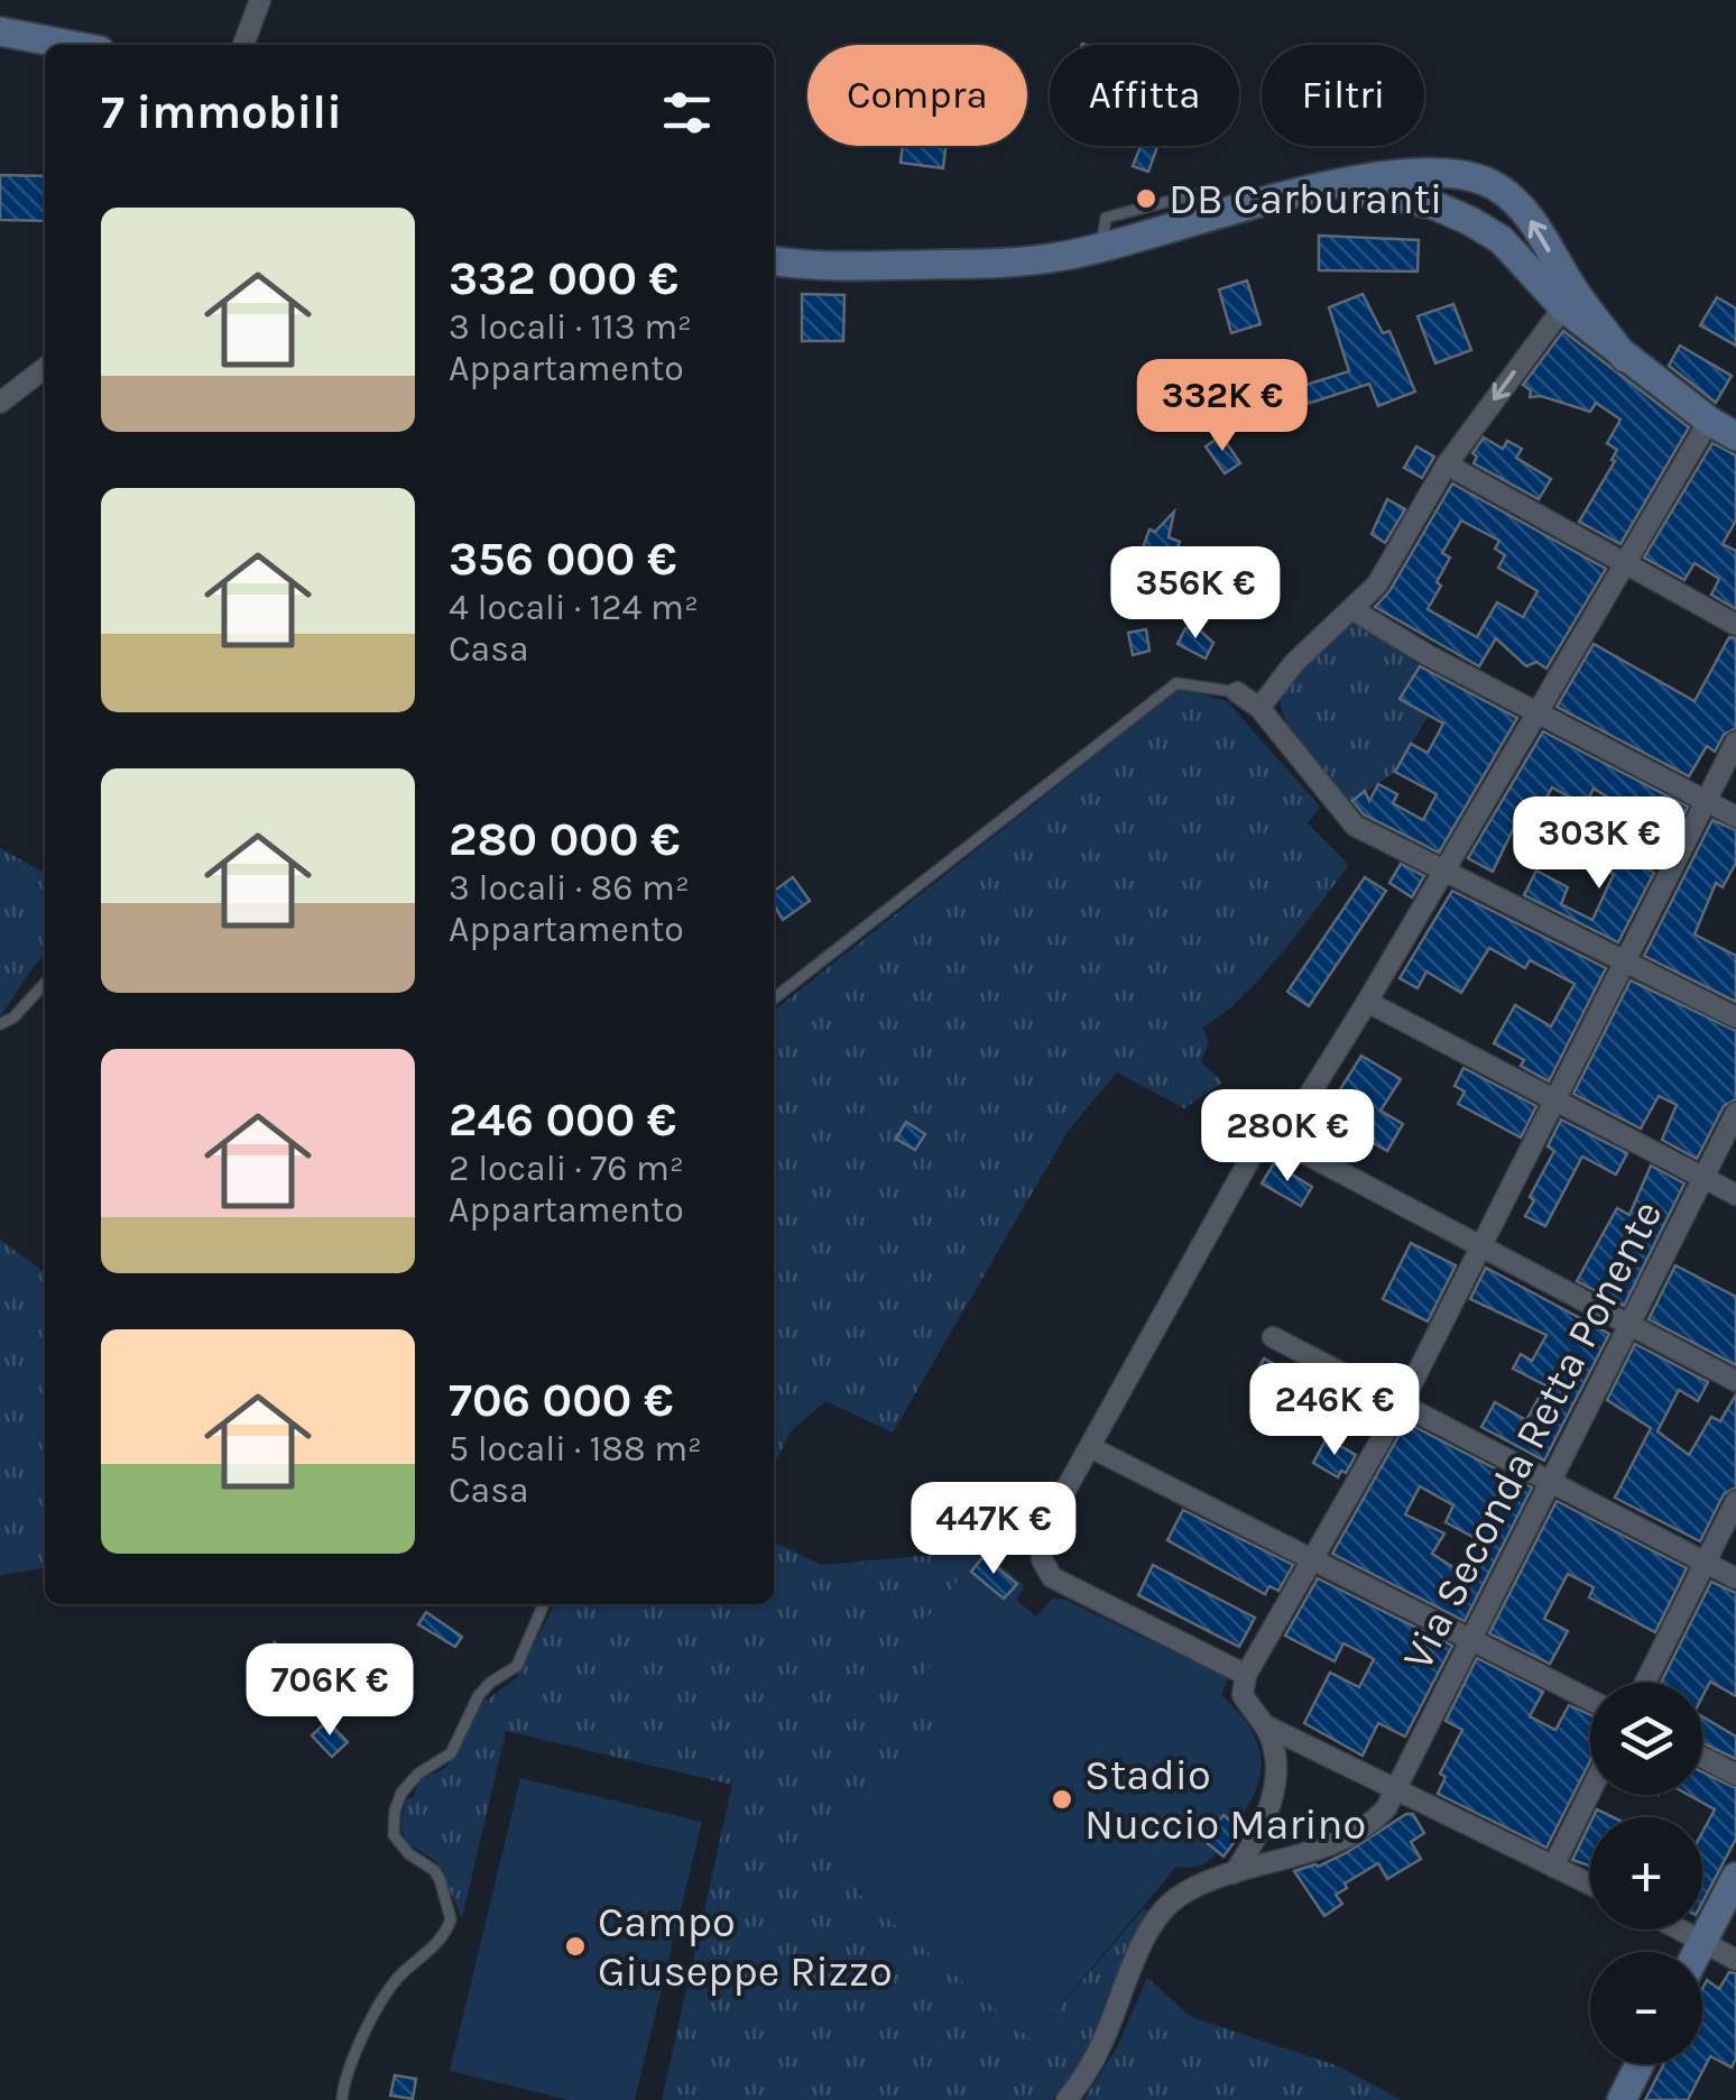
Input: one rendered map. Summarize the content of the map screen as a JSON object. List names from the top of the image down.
{
  "streets": {
    "street": ["Via Seconda Retta Ponente"]
  },
  "places": ["DB Carburanti", "Stadio Nuccio Marino", "Campo Giuseppe Rizzo"],
  "page": {
    "chip": ["Compra", "Affitta", "Filtri"],
    "heading": "7 immobili",
    "list": [
      {
        "name": "332 000 €",
        "note": "3 locali · 113 m² · Appartamento"
      },
      {
        "name": "356 000 €",
        "note": "4 locali · 124 m² · Casa"
      },
      {
        "name": "280 000 €",
        "note": "3 locali · 86 m² · Appartamento"
      },
      {
        "name": "246 000 €",
        "note": "2 locali · 76 m² · Appartamento"
      },
      {
        "name": "706 000 €",
        "note": "5 locali · 188 m² · Casa"
      }
    ],
    "price": [
      "332K €",
      "356K €",
      "303K €",
      "280K €",
      "246K €",
      "447K €",
      "706K €"
    ],
    "map_buttons": ["+", "−"]
  }
}
